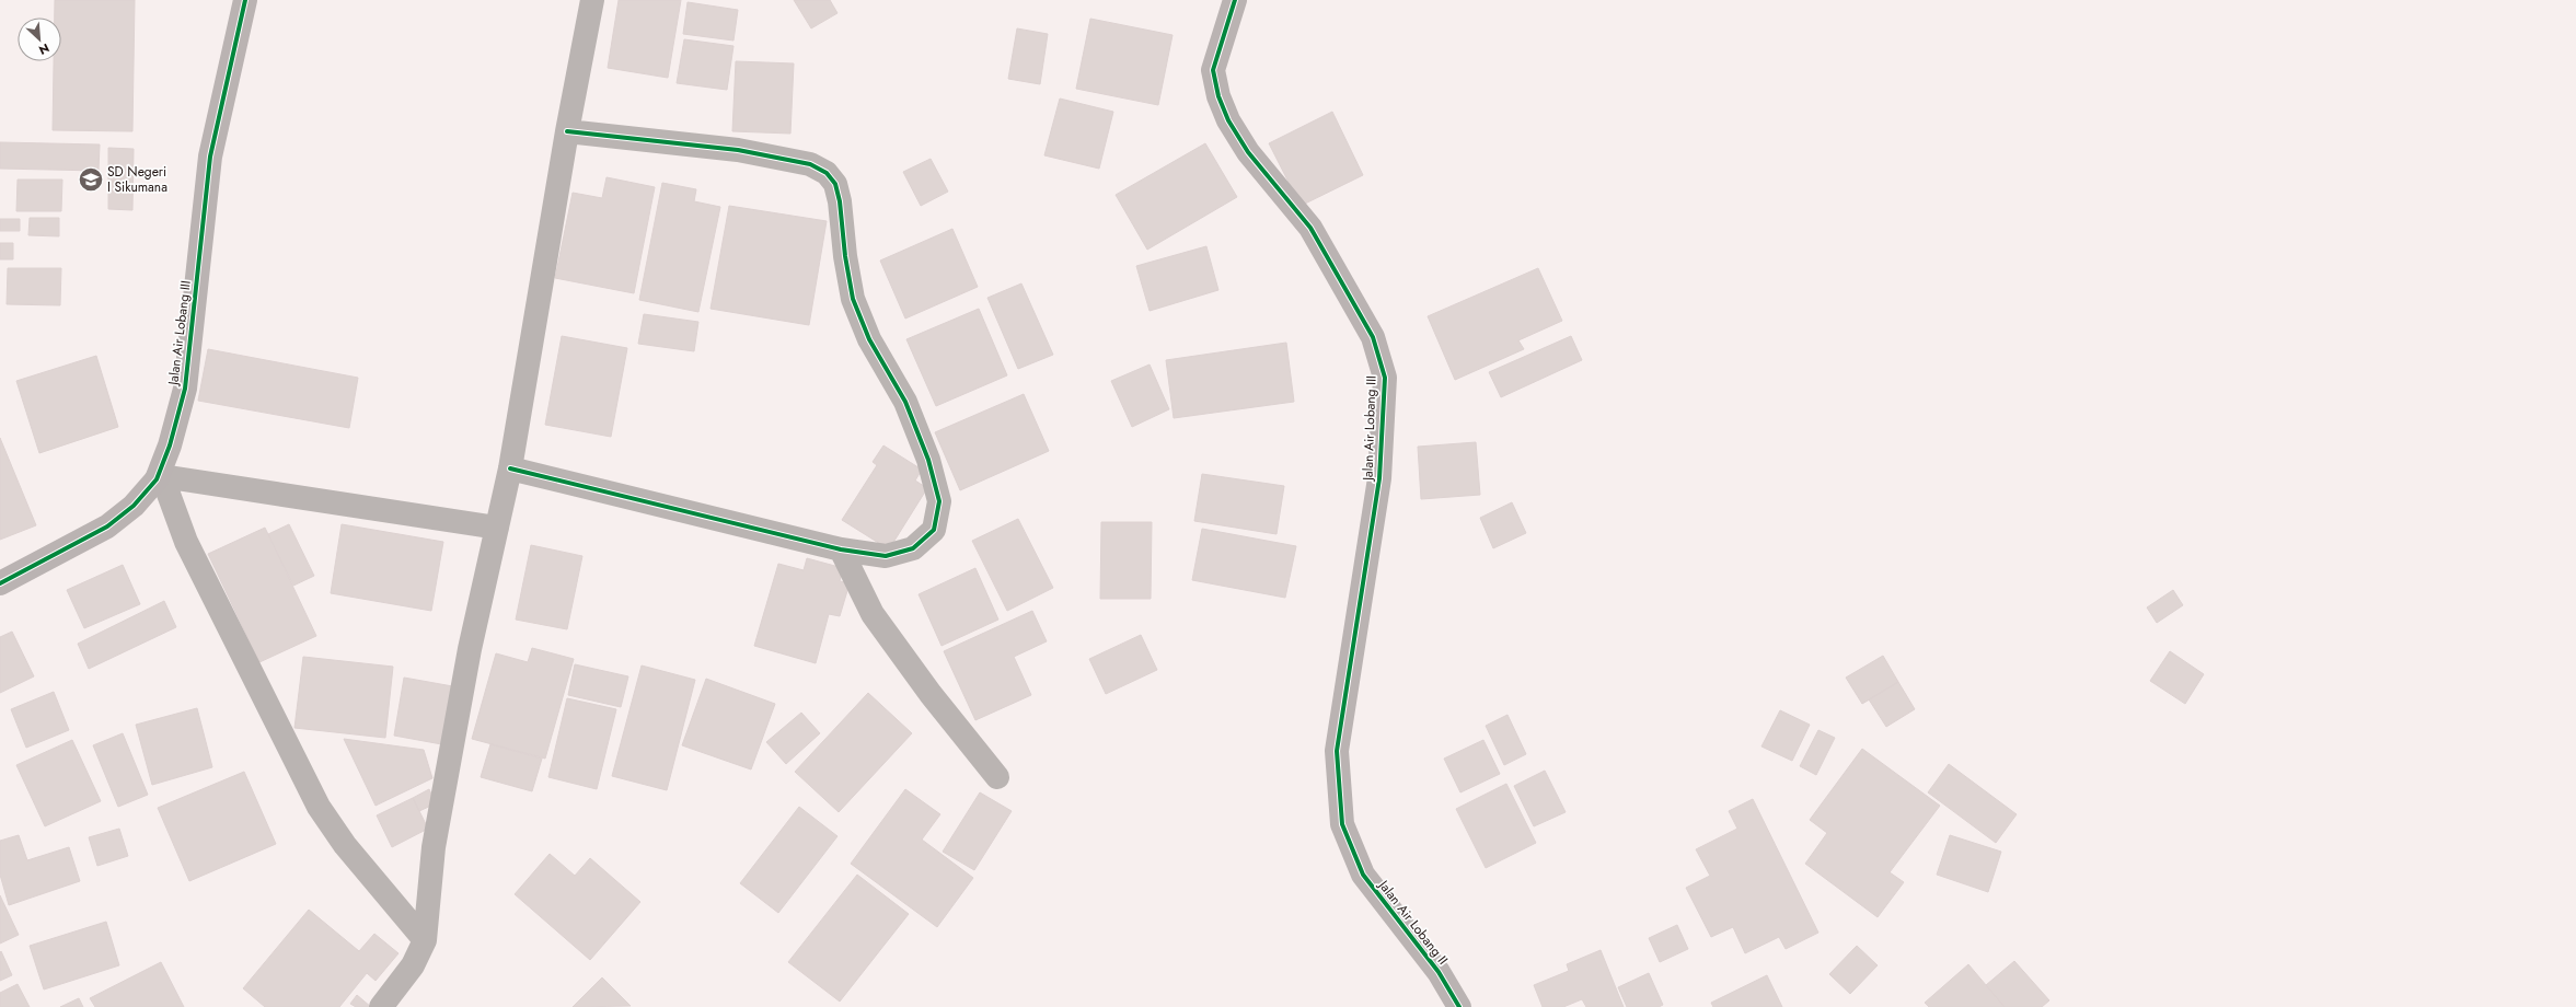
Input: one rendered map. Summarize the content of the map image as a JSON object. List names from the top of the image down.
{
  "streets": {
    "street": ["Jalan Air Lobang III", "Jalan Air Lobang II"]
  },
  "crossings": [
    ["Jalan Air Lobang III", "Jalan Air Lobang II"]
  ],
  "places": {
    "school or university": ["SD Negeri I Sikumana"]
  },
  "north": "bottom right"
}
